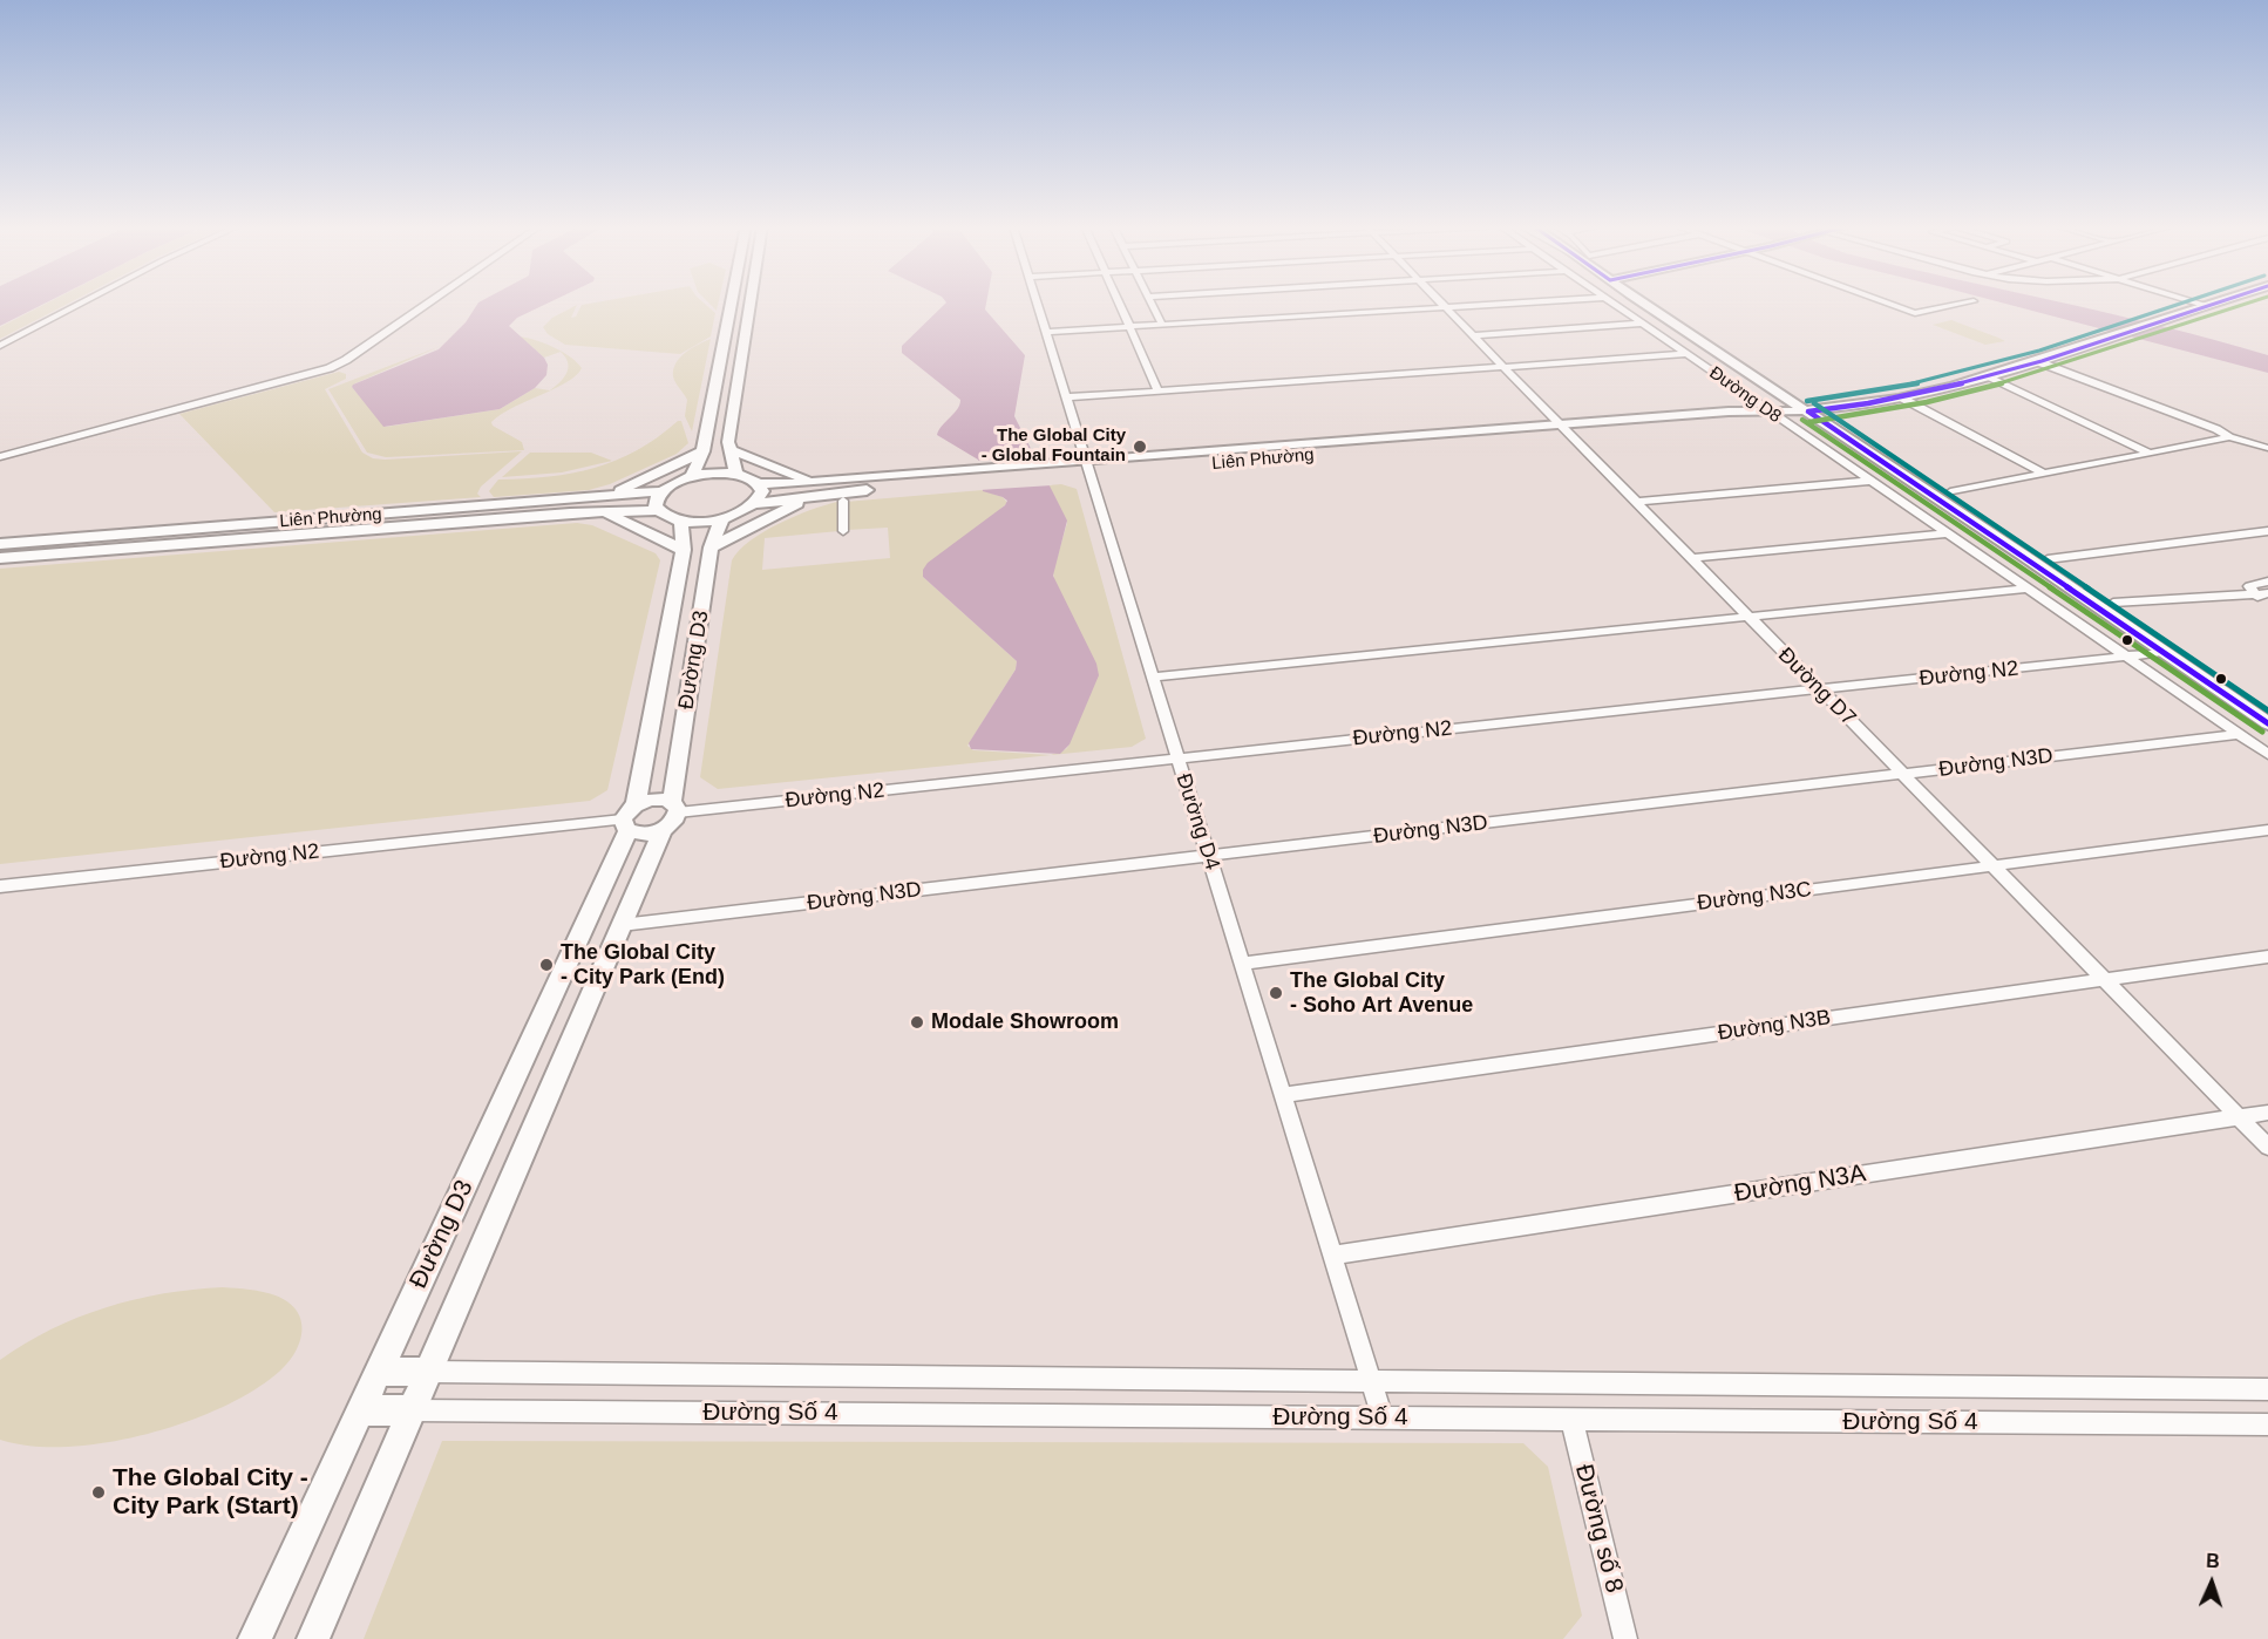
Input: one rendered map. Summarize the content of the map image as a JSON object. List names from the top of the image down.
{
  "streets": {
    "street": [
      "Đường D8",
      "Liên Phường",
      "Đường D3",
      "Đường N2",
      "Đường D7",
      "Đường N3D",
      "Đường D4",
      "Đường N3C",
      "Đường N3B",
      "Đường N3A",
      "Đường Số 4",
      "Đường số 8"
    ]
  },
  "crossings": [
    ["Đường D8", "Liên Phường"],
    ["Đường D8", "Đường N2"],
    ["Đường D8", "Đường N3D"],
    ["Liên Phường", "Đường D3"],
    ["Liên Phường", "Đường D7"],
    ["Liên Phường", "Đường D4"],
    ["Đường D3", "Đường N2"],
    ["Đường D3", "Đường N3D"],
    ["Đường D3", "Đường Số 4"],
    ["Đường N2", "Đường D7"],
    ["Đường N2", "Đường D4"],
    ["Đường D7", "Đường N3D"],
    ["Đường D7", "Đường N3C"],
    ["Đường D7", "Đường N3B"],
    ["Đường D7", "Đường N3A"],
    ["Đường N3D", "Đường D4"],
    ["Đường D4", "Đường N3C"],
    ["Đường D4", "Đường N3B"],
    ["Đường D4", "Đường N3A"],
    ["Đường D4", "Đường Số 4"],
    ["Đường Số 4", "Đường số 8"]
  ],
  "places": [
    "The Global City - Global Fountain",
    "The Global City - City Park (End)",
    "The Global City - Soho Art Avenue",
    "Modale Showroom",
    "The Global City - City Park (Start)"
  ],
  "north": "top"
}
